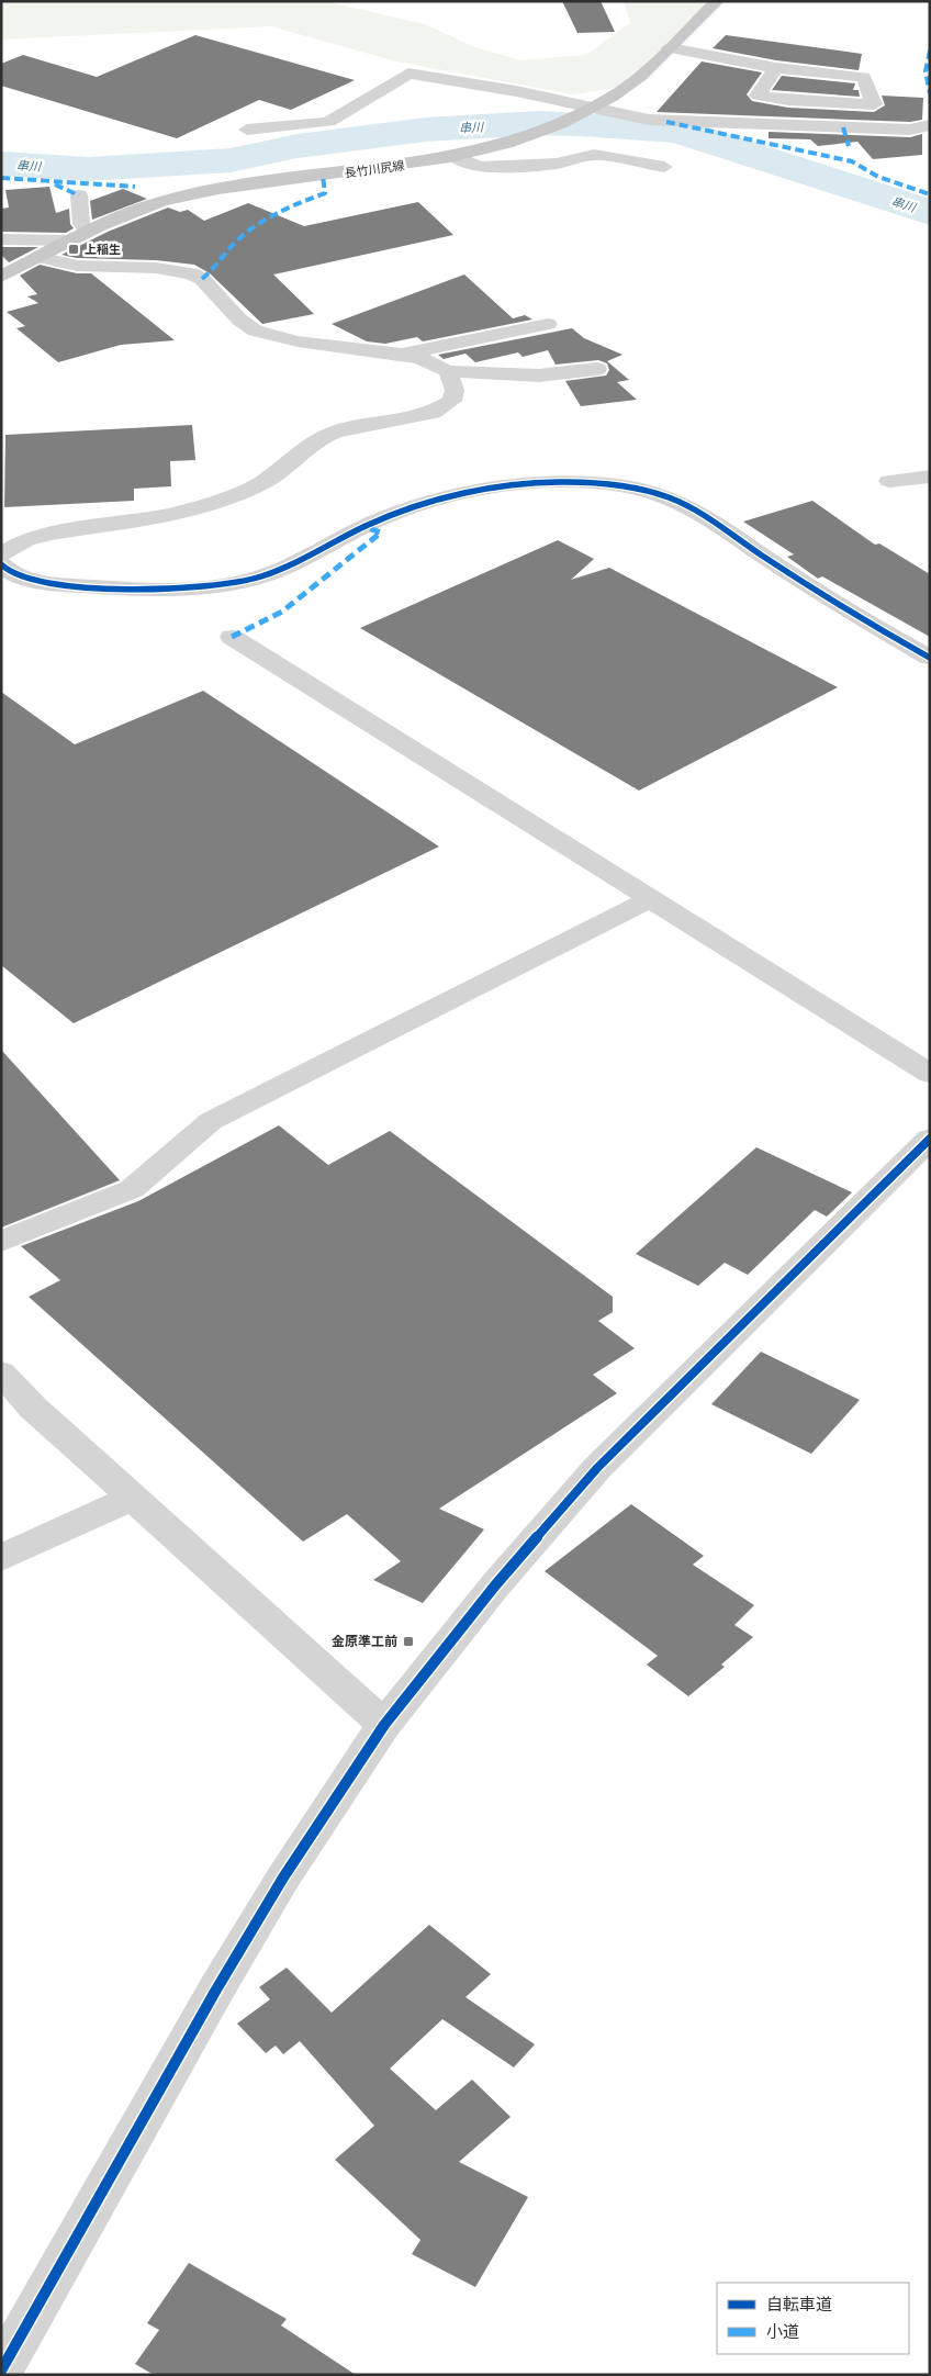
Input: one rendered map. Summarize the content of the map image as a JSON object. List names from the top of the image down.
{
  "streets": {
    "main road": ["長竹川尻線"]
  },
  "water": ["串川"],
  "places": {
    "transit": ["上稲生", "金原準工前"]
  },
  "legend": ["自転車道", "小道"]
}
